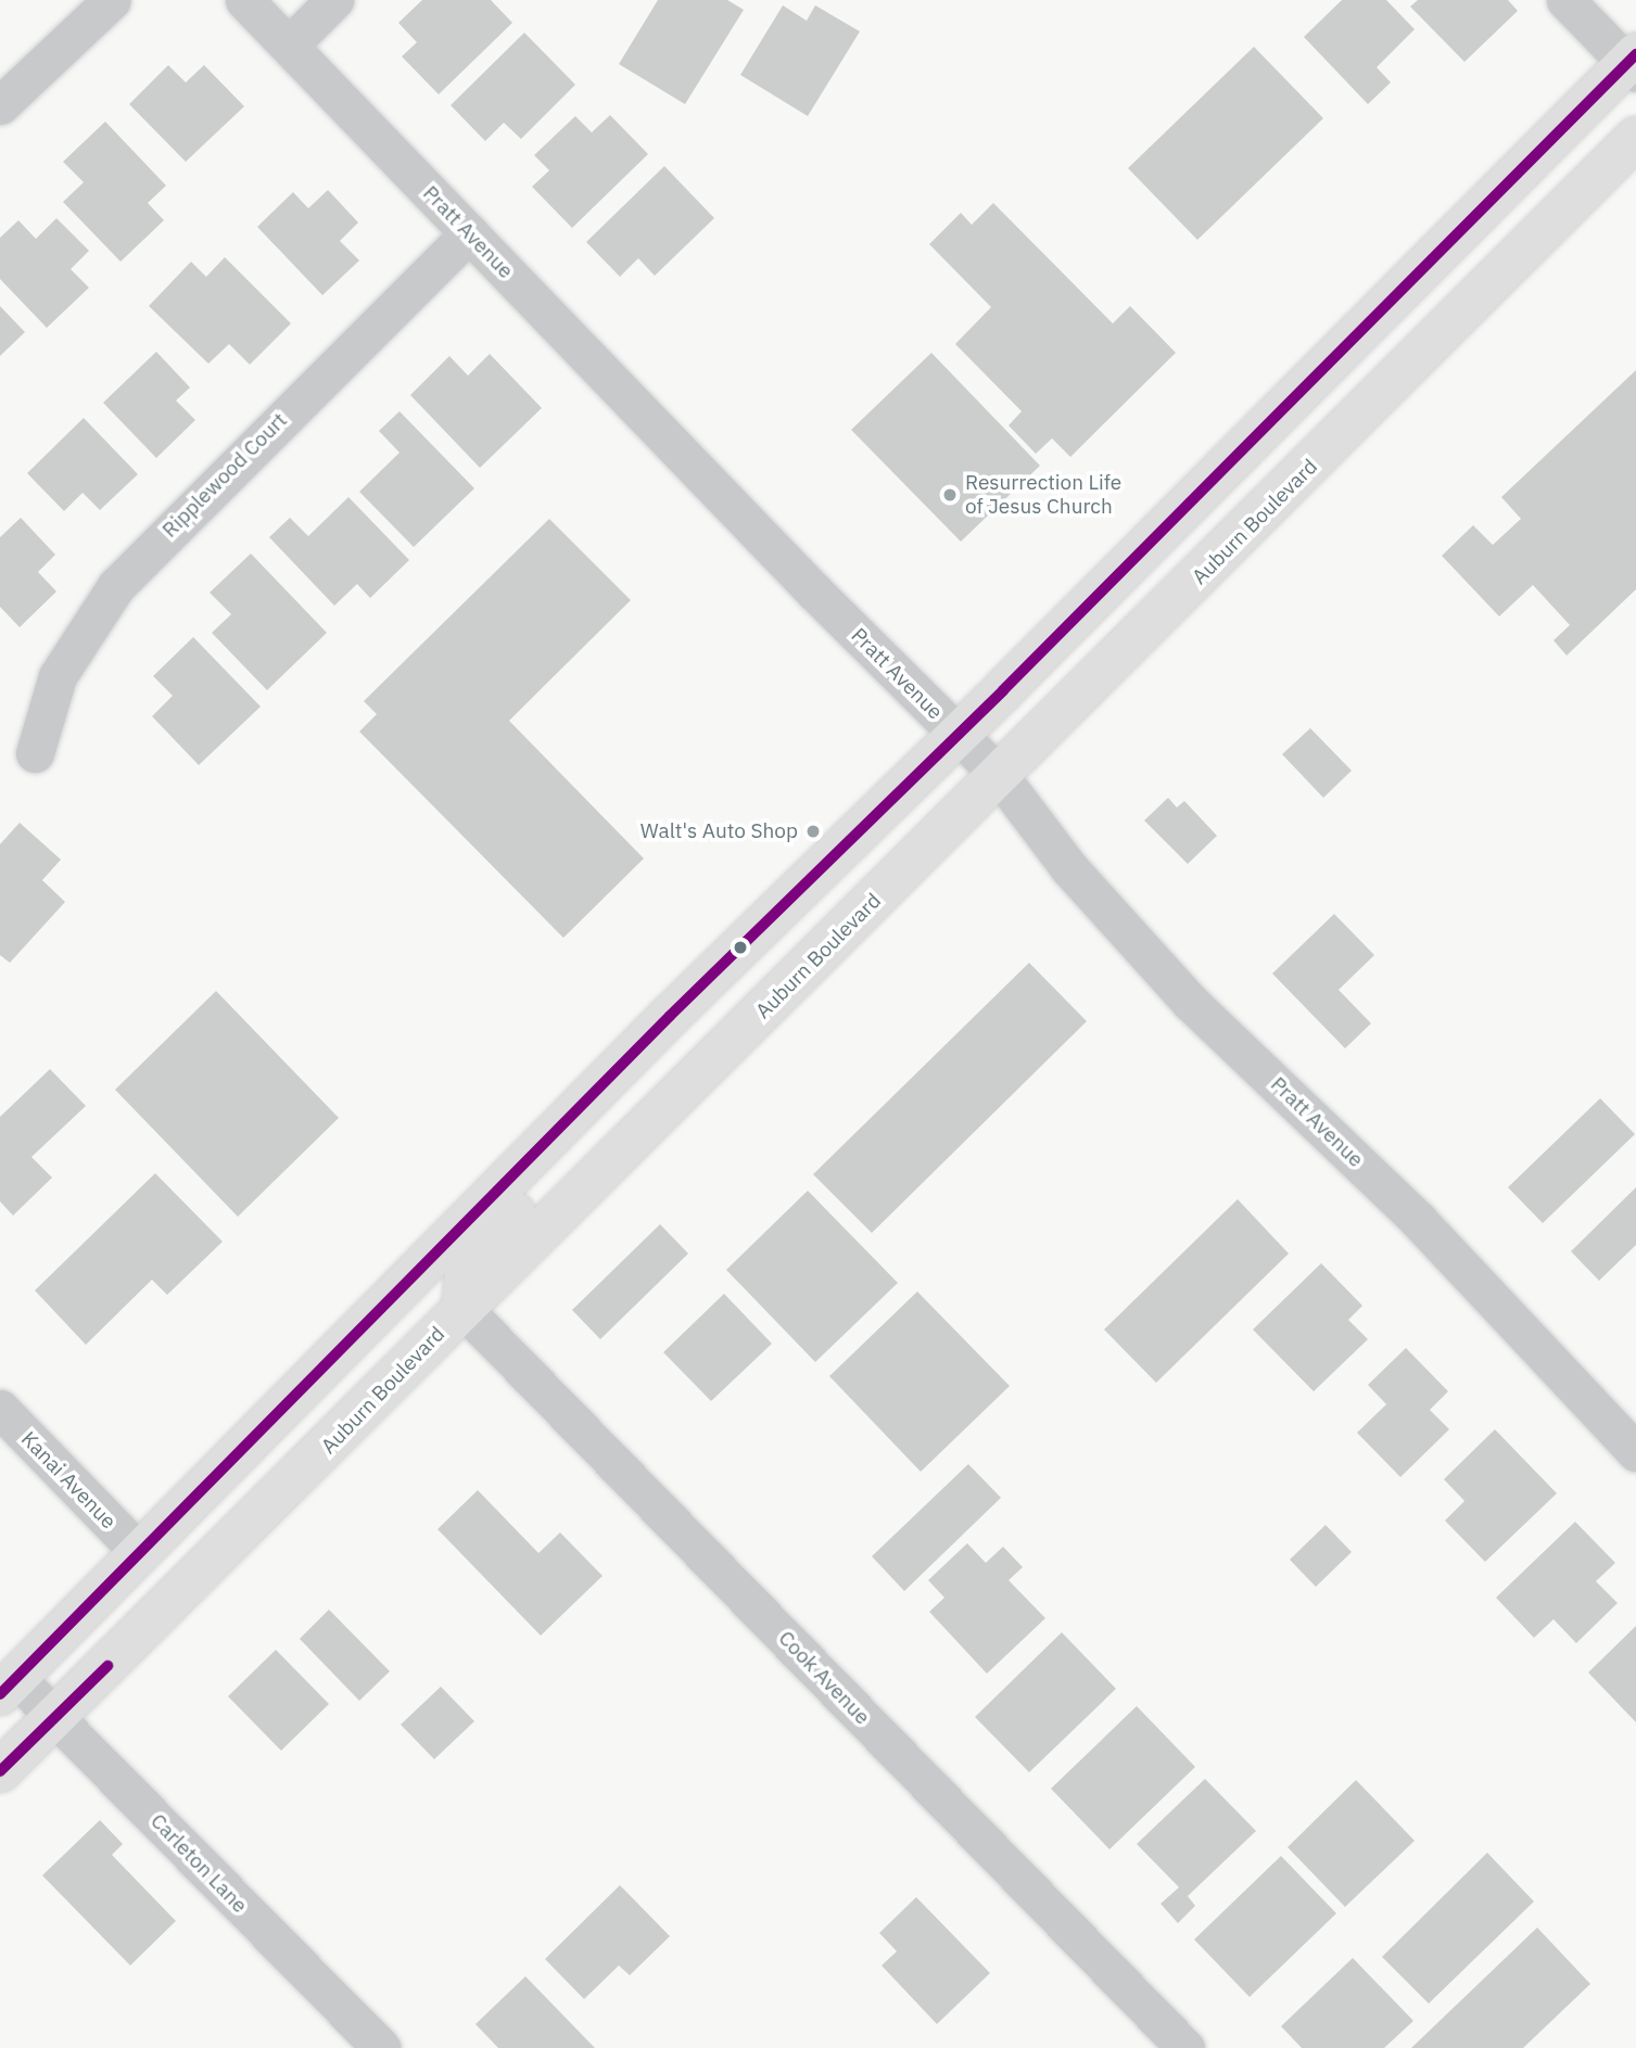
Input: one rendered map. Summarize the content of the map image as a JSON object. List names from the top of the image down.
{
  "streets": {
    "main road": ["Auburn Boulevard"],
    "street": [
      "Pratt Avenue",
      "Ripplewood Court",
      "Kanai Avenue",
      "Cook Avenue",
      "Carleton Lane"
    ]
  },
  "crossings": [
    ["Pratt Avenue", "Ripplewood Court"],
    ["Pratt Avenue", "Auburn Boulevard"],
    ["Auburn Boulevard", "Cook Avenue"],
    ["Auburn Boulevard", "Carleton Lane"]
  ],
  "places": ["Resurrection Life of Jesus Church", "Walt's Auto Shop"]
}
